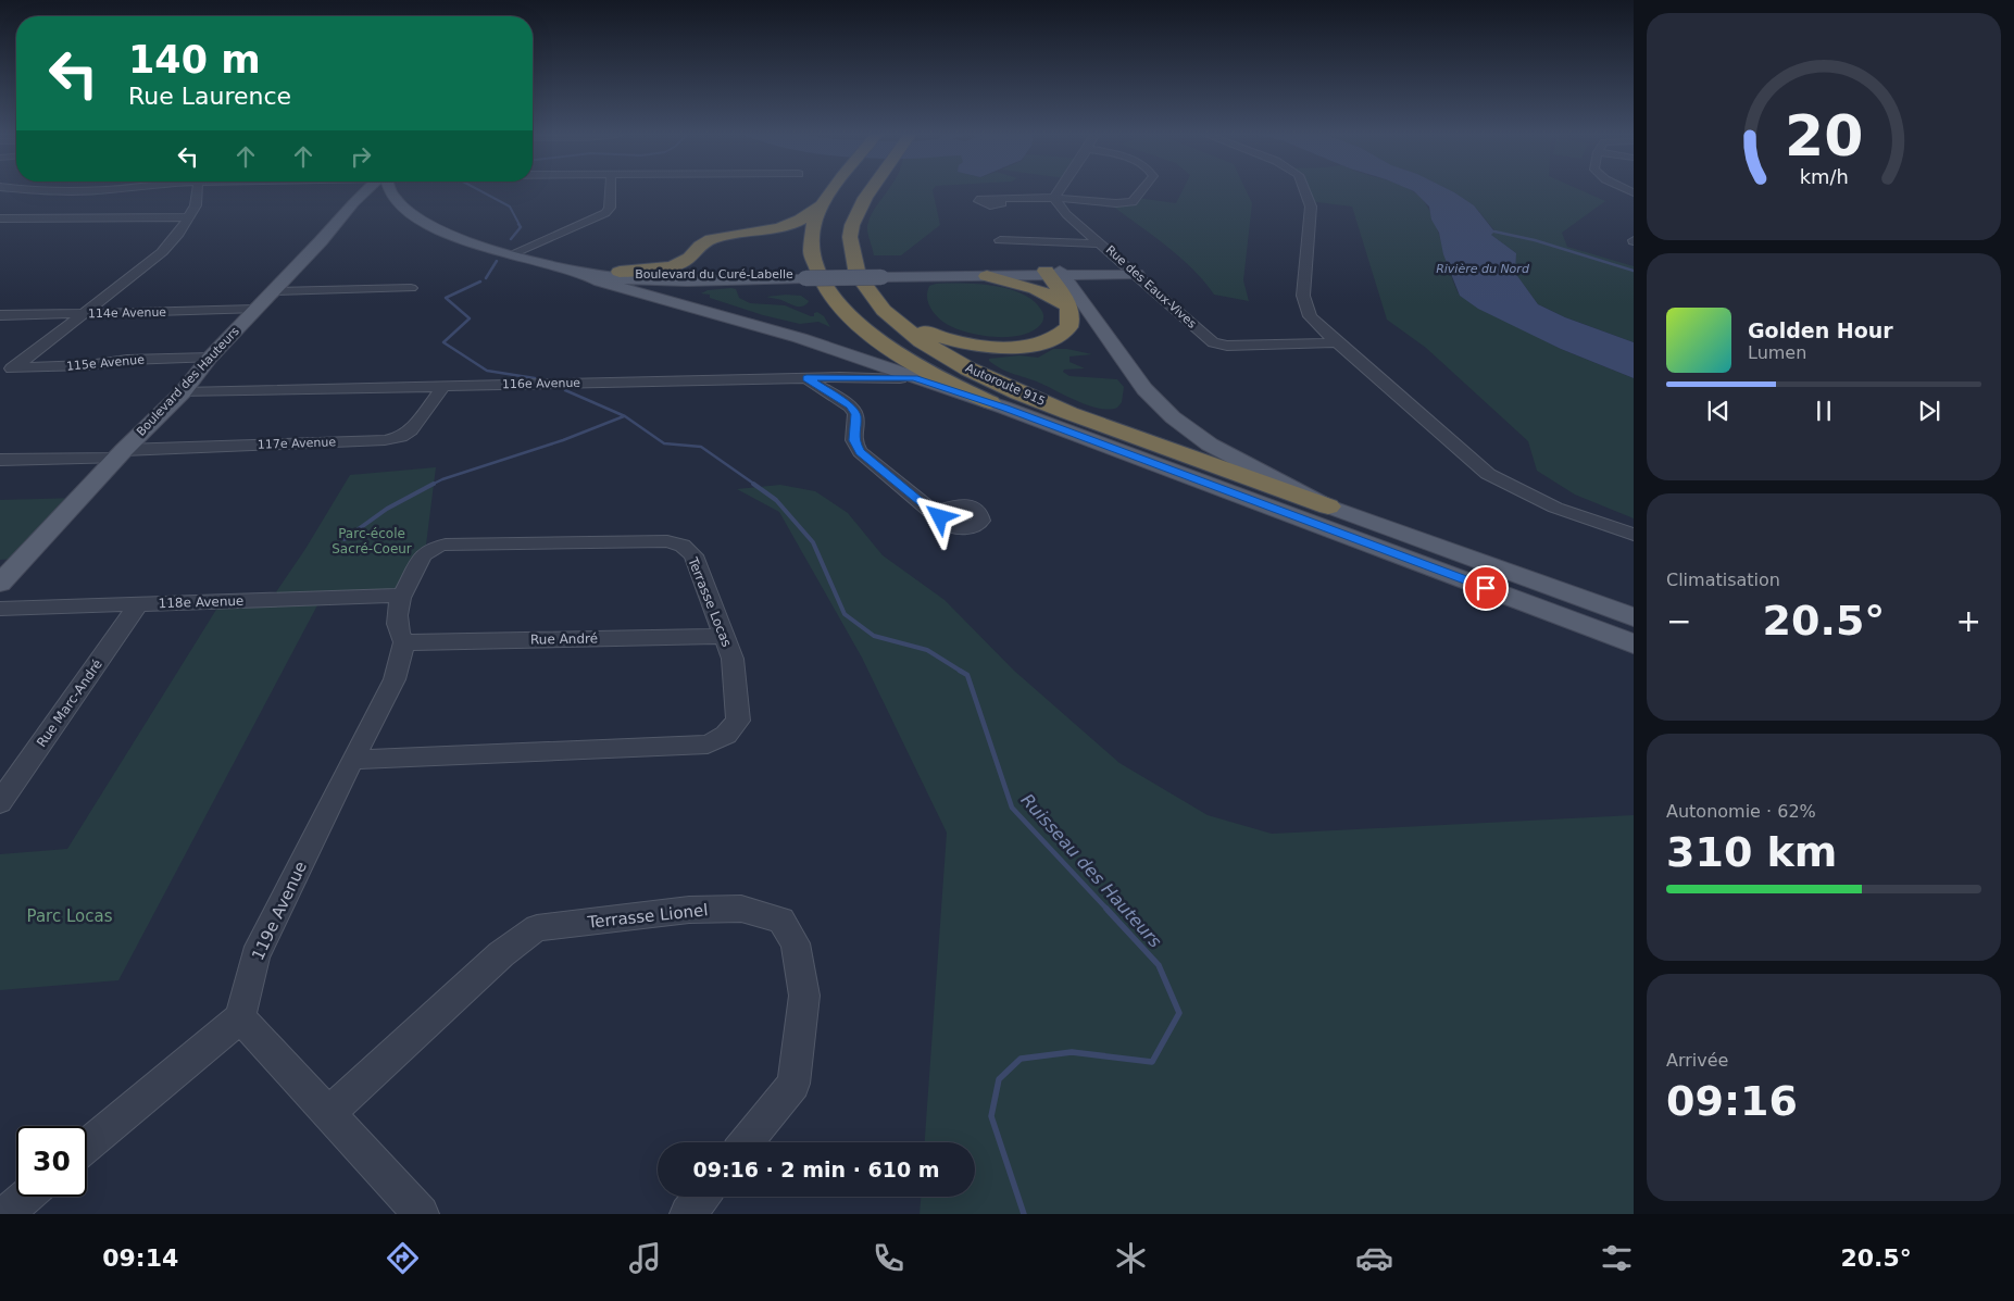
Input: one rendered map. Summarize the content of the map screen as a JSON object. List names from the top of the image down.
{
  "streets": {
    "highway": ["Autoroute 915"],
    "main road": ["Boulevard du Curé-Labelle", "Boulevard des Hauteurs"],
    "street": [
      "Rue des Eaux-Vives",
      "114e Avenue",
      "115e Avenue",
      "116e Avenue",
      "117e Avenue",
      "118e Avenue",
      "Terrasse Locas",
      "Rue André",
      "Rue Marc-André",
      "119e Avenue",
      "Terrasse Lionel"
    ]
  },
  "crossings": [
    ["114e Avenue", "Boulevard des Hauteurs"],
    ["115e Avenue", "Boulevard des Hauteurs"],
    ["Boulevard des Hauteurs", "116e Avenue"],
    ["Boulevard des Hauteurs", "117e Avenue"],
    ["116e Avenue", "117e Avenue"],
    ["118e Avenue", "Terrasse Locas"],
    ["118e Avenue", "Rue Marc-André"],
    ["Terrasse Locas", "Rue André"],
    ["Terrasse Locas", "119e Avenue"]
  ],
  "water": ["Rivière du Nord", "Ruisseau des Hauteurs"],
  "parks": ["Parc-école Sacré-Coeur", "Parc Locas"],
  "page": {
    "turn": ["140 m", "Rue Laurence"],
    "song": ["Golden Hour", "Lumen"],
    "tile": [
      "Climatisation",
      ["Autonomie · 62%", "310 km"],
      ["Arrivée", "09:16"]
    ],
    "heat": ["−", "20.5°", "+"],
    "limit": "30",
    "trip": "09:16 · 2 min · 610 m",
    "tabs": ["09:14", "20.5°"],
    "gauge": ["20", "km/h"]
  }
}
